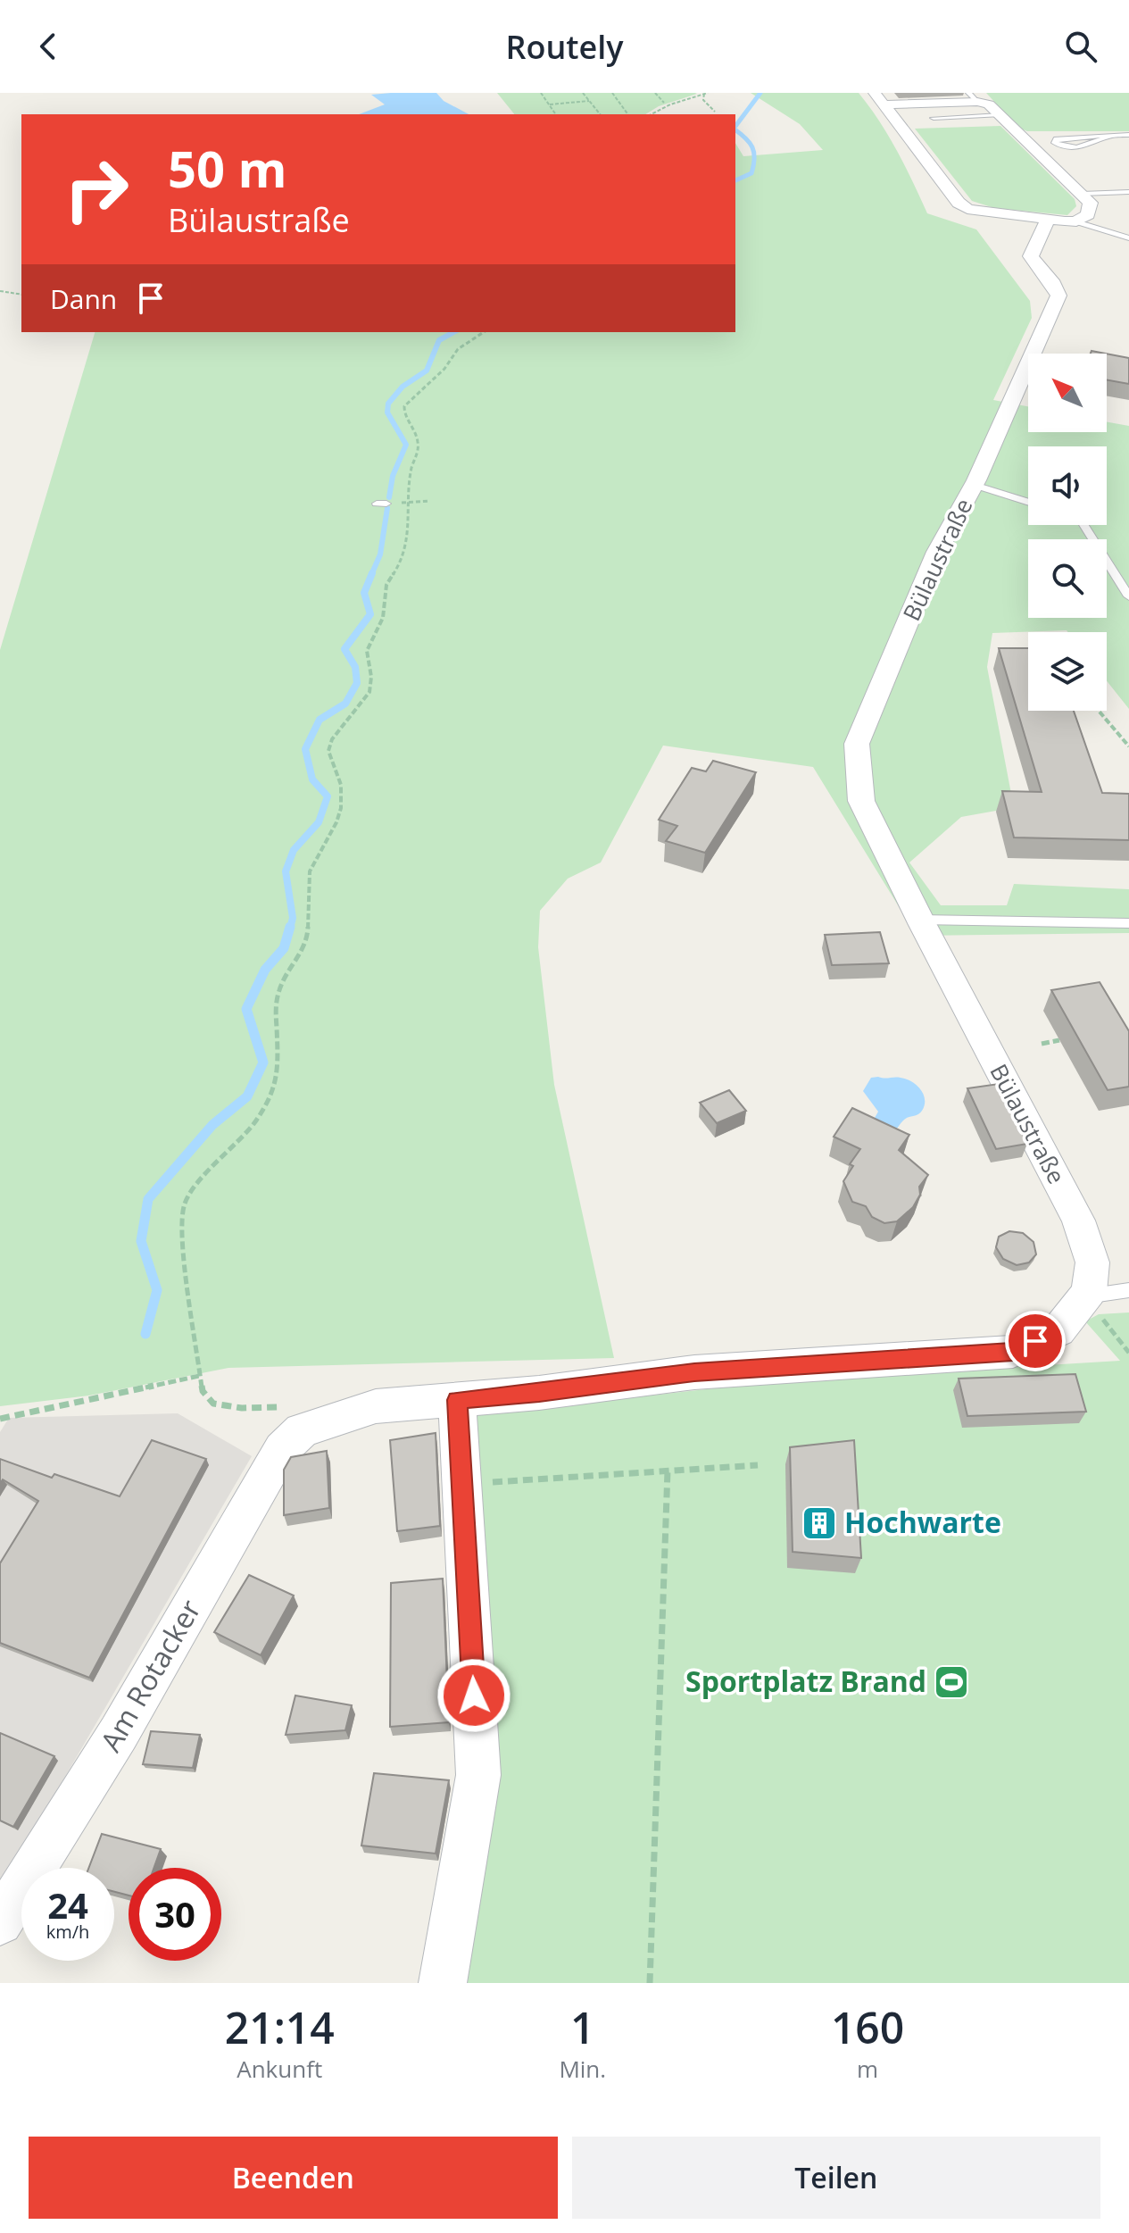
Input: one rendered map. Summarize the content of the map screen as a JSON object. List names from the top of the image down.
{
  "streets": {
    "street": ["Bülaustraße", "Am Rotacker"]
  },
  "crossings": [
    ["Bülaustraße", "Am Rotacker"]
  ],
  "places": {
    "building": ["Hochwarte"],
    "sports": ["Sportplatz Brand"]
  },
  "north": "top left",
  "page": {
    "header": "Routely",
    "turn": ["50 m", "Bülaustraße"],
    "then": "Dann",
    "speed": "24 km/h",
    "limit": "30",
    "eta": [
      "21:14",
      "Ankunft",
      "1",
      "Min.",
      "160",
      "m"
    ],
    "buttons": ["Beenden", "Teilen"]
  }
}
